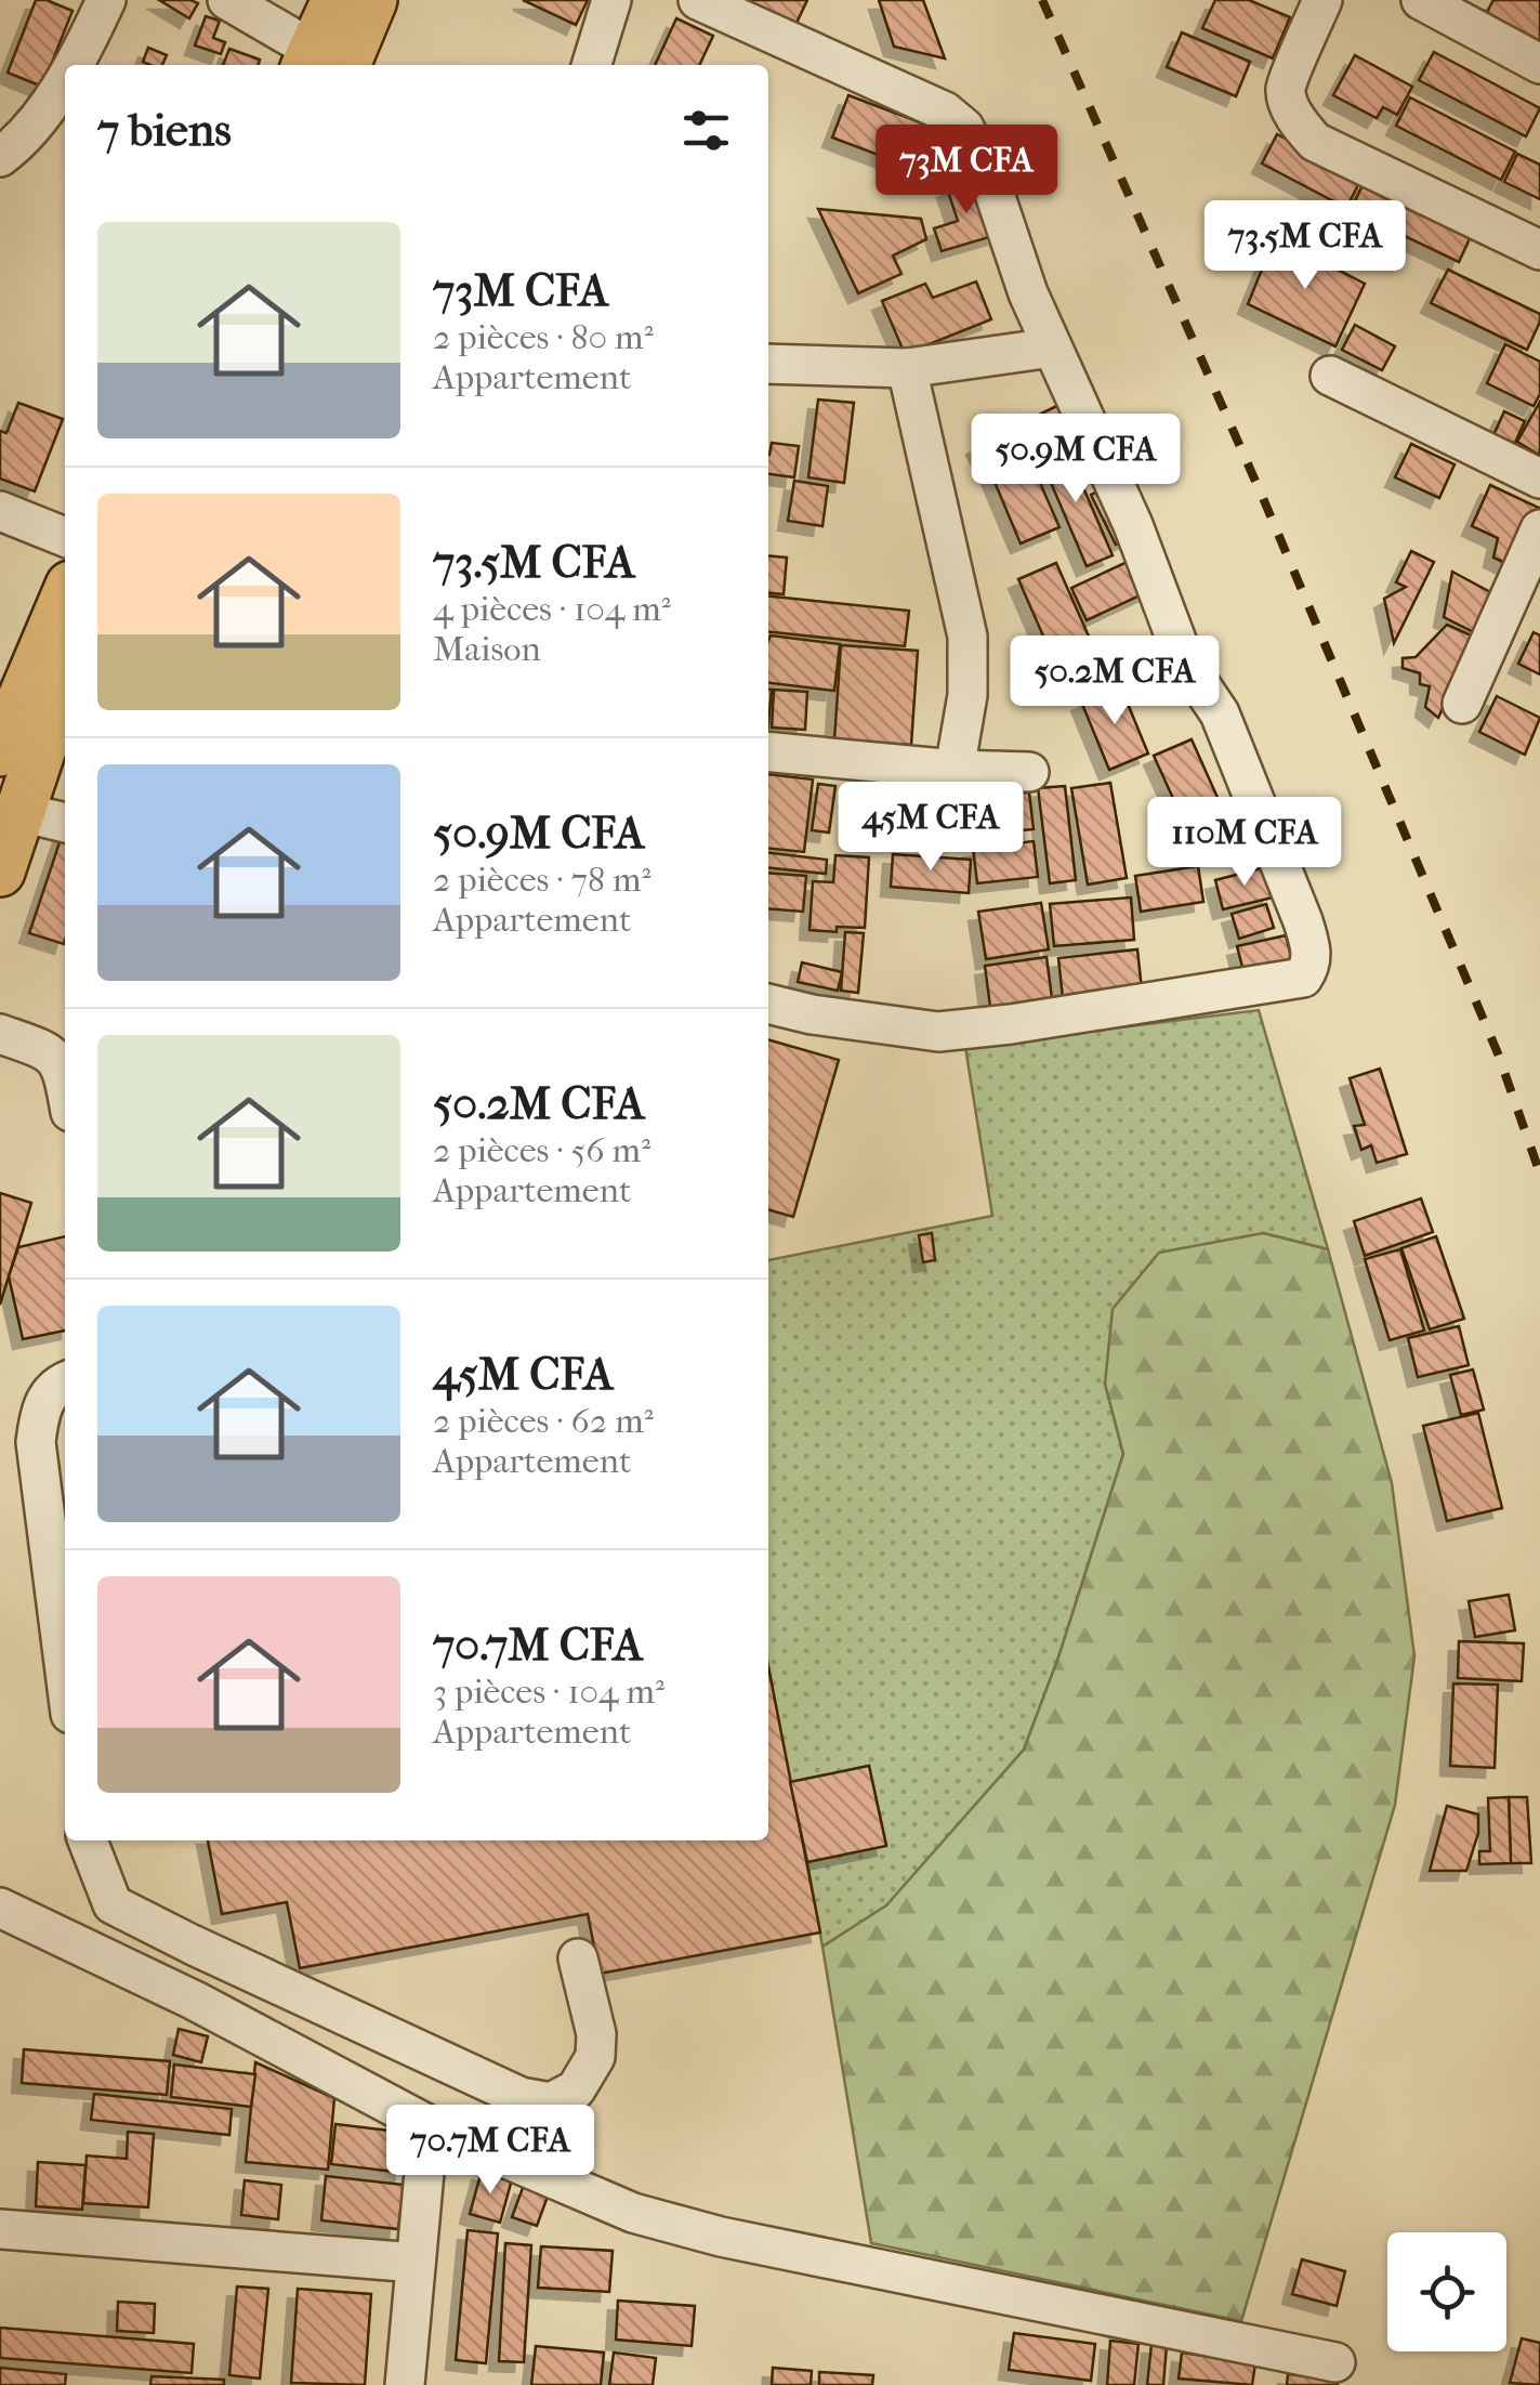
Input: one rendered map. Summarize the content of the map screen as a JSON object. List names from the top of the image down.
{
  "page": {
    "heading": "7 biens",
    "price": [
      "73M CFA",
      "73.5M CFA",
      "50.9M CFA",
      "50.2M CFA",
      "45M CFA",
      "110M CFA",
      "70.7M CFA"
    ],
    "list": [
      {
        "name": "73M CFA",
        "note": "2 pièces · 80 m² · Appartement"
      },
      {
        "name": "73.5M CFA",
        "note": "4 pièces · 104 m² · Maison"
      },
      {
        "name": "50.9M CFA",
        "note": "2 pièces · 78 m² · Appartement"
      },
      {
        "name": "50.2M CFA",
        "note": "2 pièces · 56 m² · Appartement"
      },
      {
        "name": "45M CFA",
        "note": "2 pièces · 62 m² · Appartement"
      },
      {
        "name": "70.7M CFA",
        "note": "3 pièces · 104 m² · Appartement"
      }
    ]
  }
}
